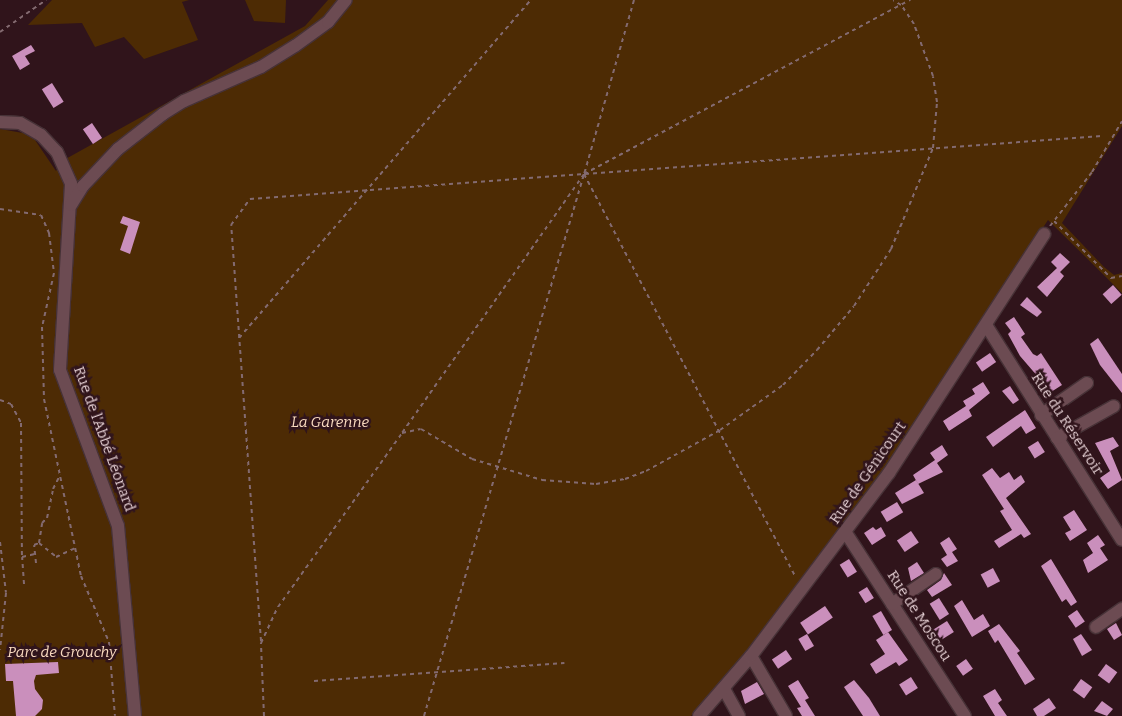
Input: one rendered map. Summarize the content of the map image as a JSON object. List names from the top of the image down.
{
  "streets": {
    "street": [
      "Rue du Réservoir",
      "Rue de l'Abbé Léonard",
      "Rue de Génicourt",
      "Rue de Moscou"
    ]
  },
  "crossings": [
    ["Rue du Réservoir", "Rue de Génicourt"],
    ["Rue de Génicourt", "Rue de Moscou"]
  ],
  "parks": ["La Garenne", "Parc de Grouchy"]
}
